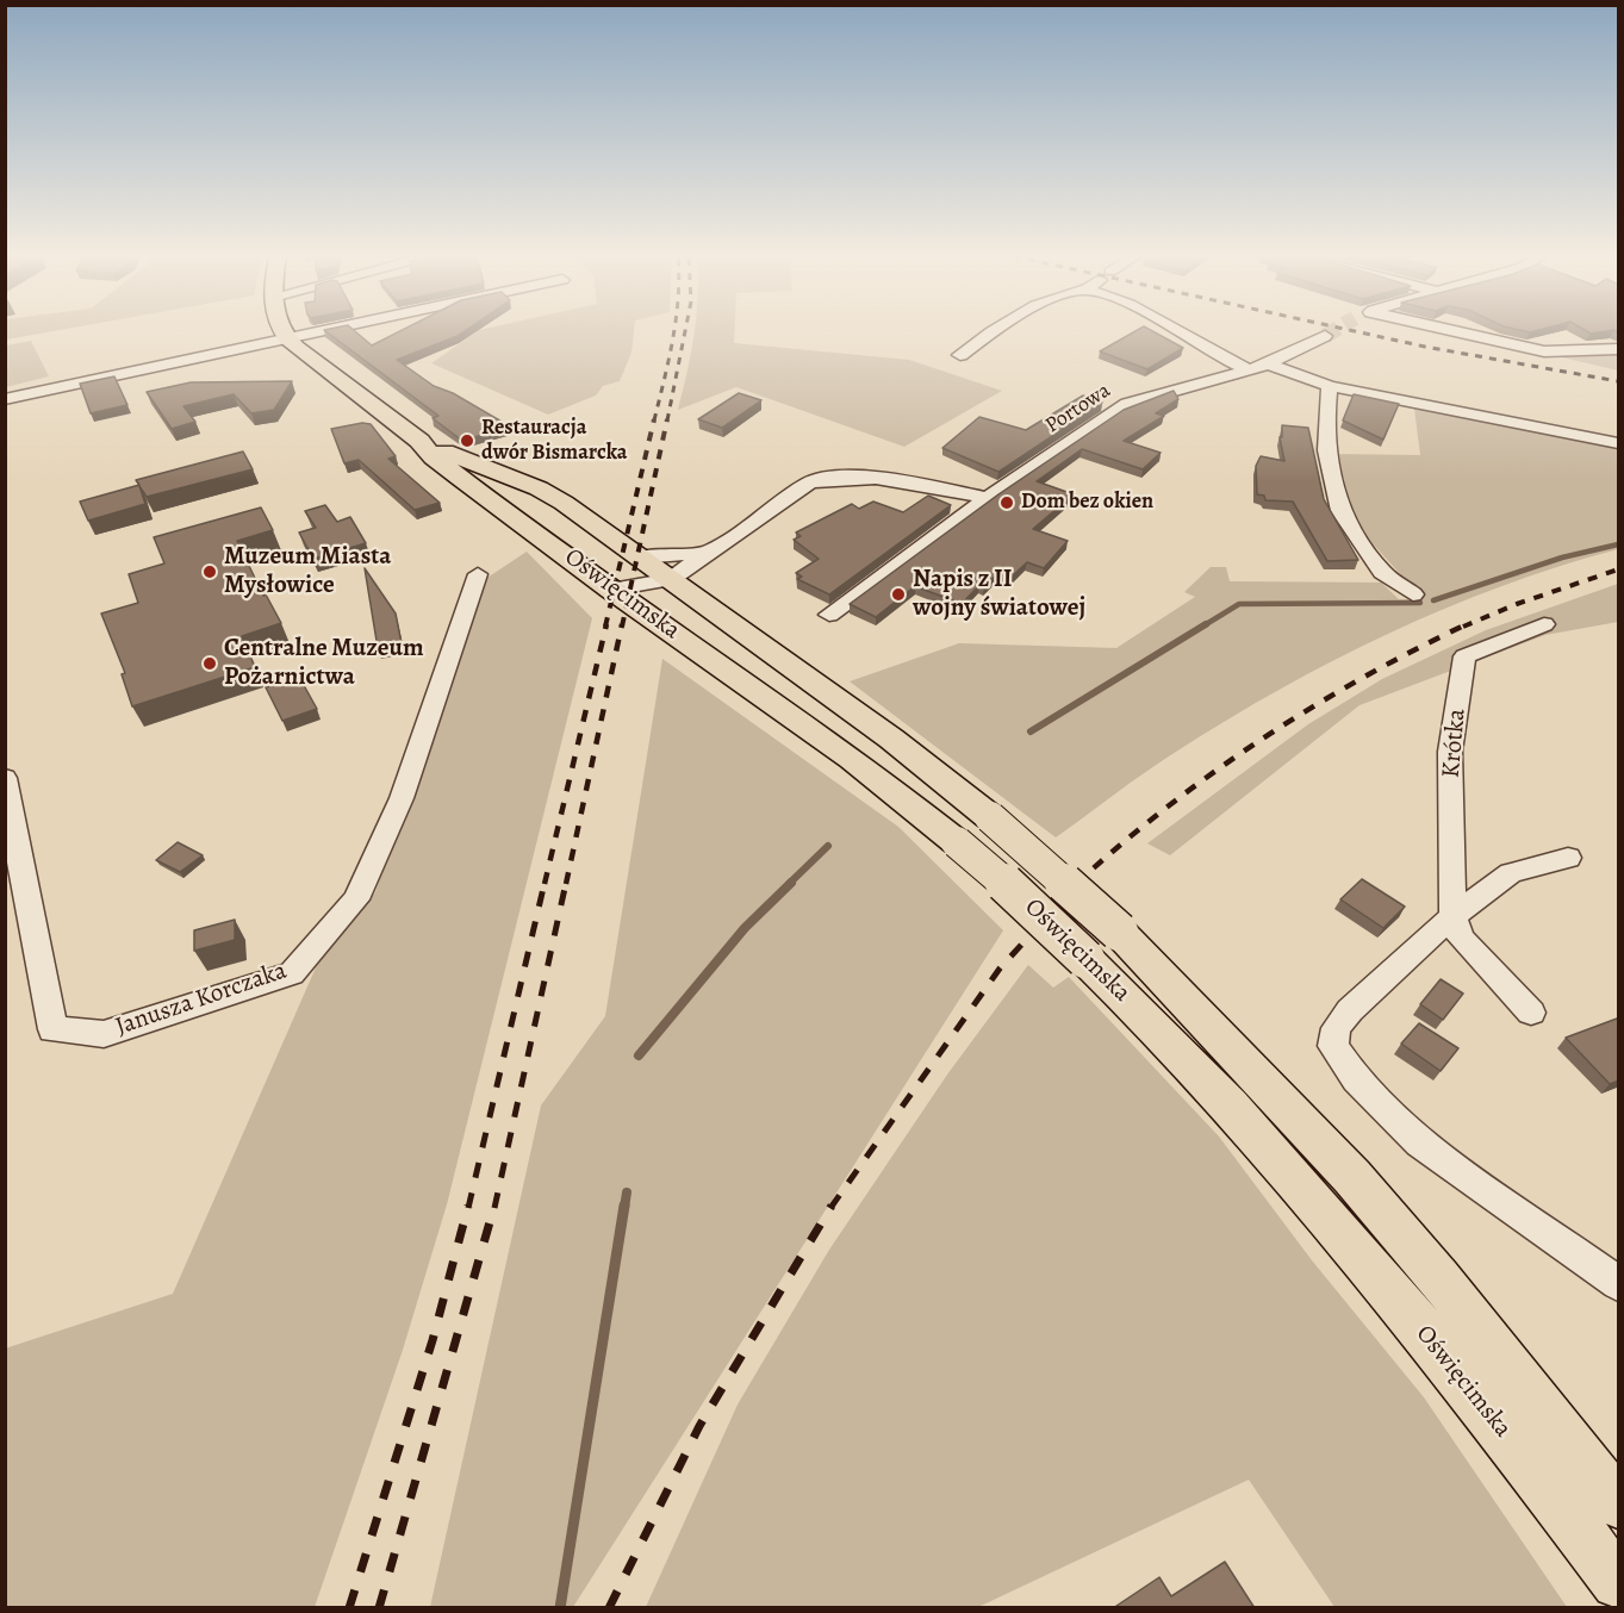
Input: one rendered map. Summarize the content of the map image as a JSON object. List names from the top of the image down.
{
  "streets": {
    "main road": ["Oświęcimska"],
    "street": ["Portowa", "Krótka", "Janusza Korczaka"]
  },
  "places": [
    "Restauracja dwór Bismarcka",
    "Dom bez okien",
    "Muzeum Miasta Mysłowice",
    "Napis z II wojny światowej",
    "Centralne Muzeum Pożarnictwa"
  ]
}
